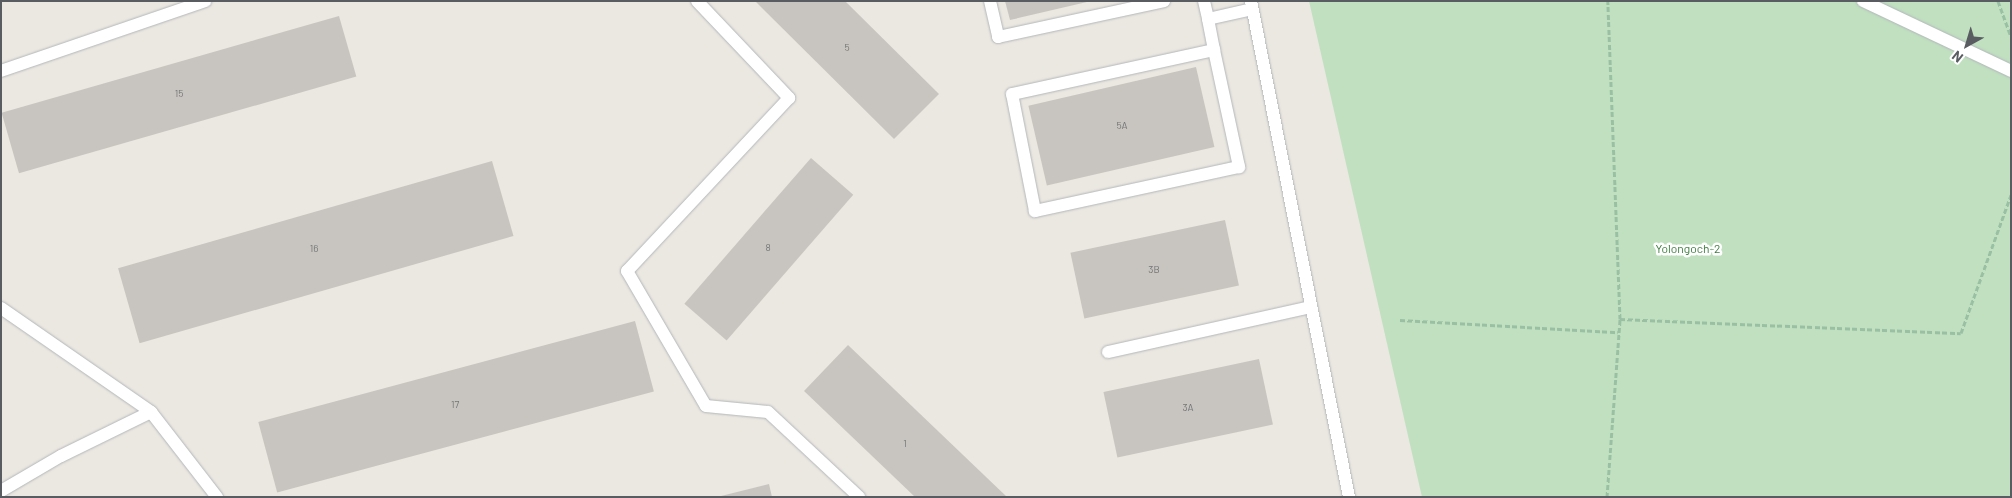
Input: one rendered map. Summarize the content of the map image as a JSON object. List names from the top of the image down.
{
  "parks": ["Yolongoch-2"],
  "house_numbers": [
    "5",
    "15",
    "5A",
    "8",
    "16",
    "3B",
    "17",
    "3A",
    "1"
  ],
  "north": "bottom left"
}
